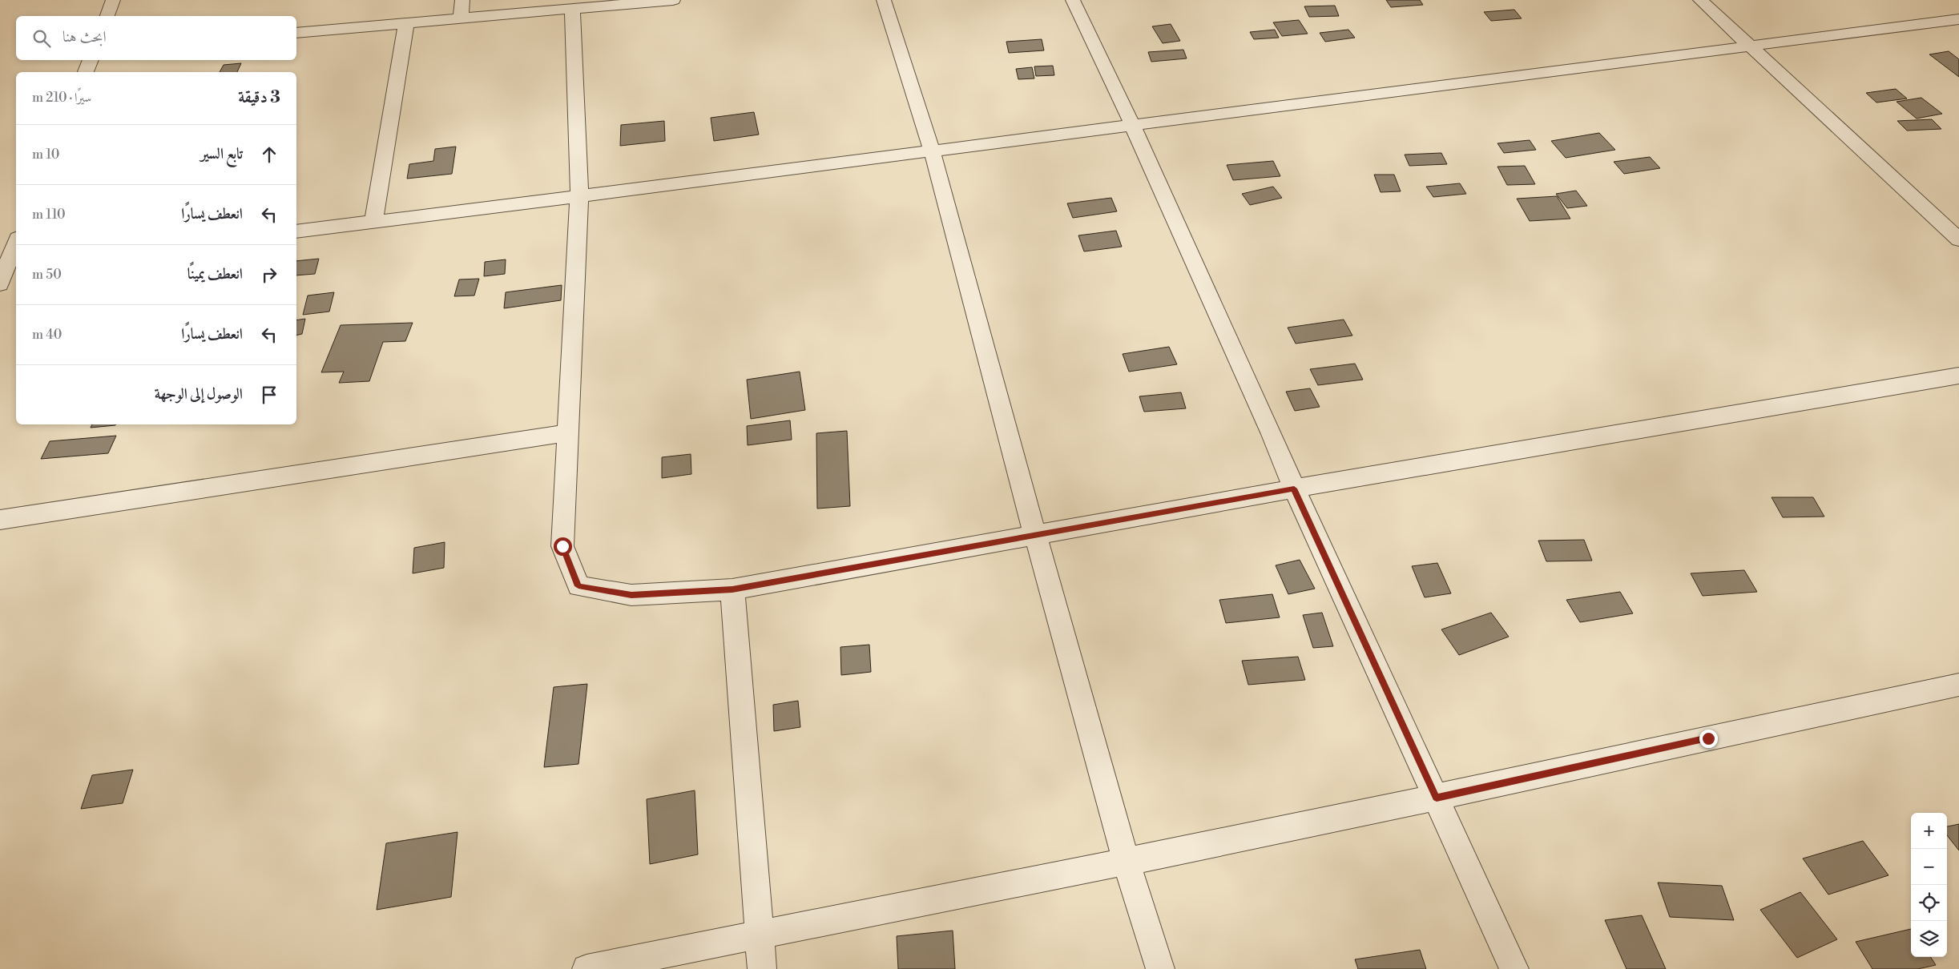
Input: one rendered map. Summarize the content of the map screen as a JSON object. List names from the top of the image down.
{
  "page": {
    "search": "ابحث هنا",
    "heading": ["3 دقيقة", "سيرًا · 210 m"],
    "list": [
      ["تابع السير", "10 m"],
      ["انعطف يسارًا", "110 m"],
      ["انعطف يمينًا", "50 m"],
      ["انعطف يسارًا", "40 m"],
      "الوصول إلى الوجهة"
    ],
    "map_buttons": ["+", "−"]
  }
}
